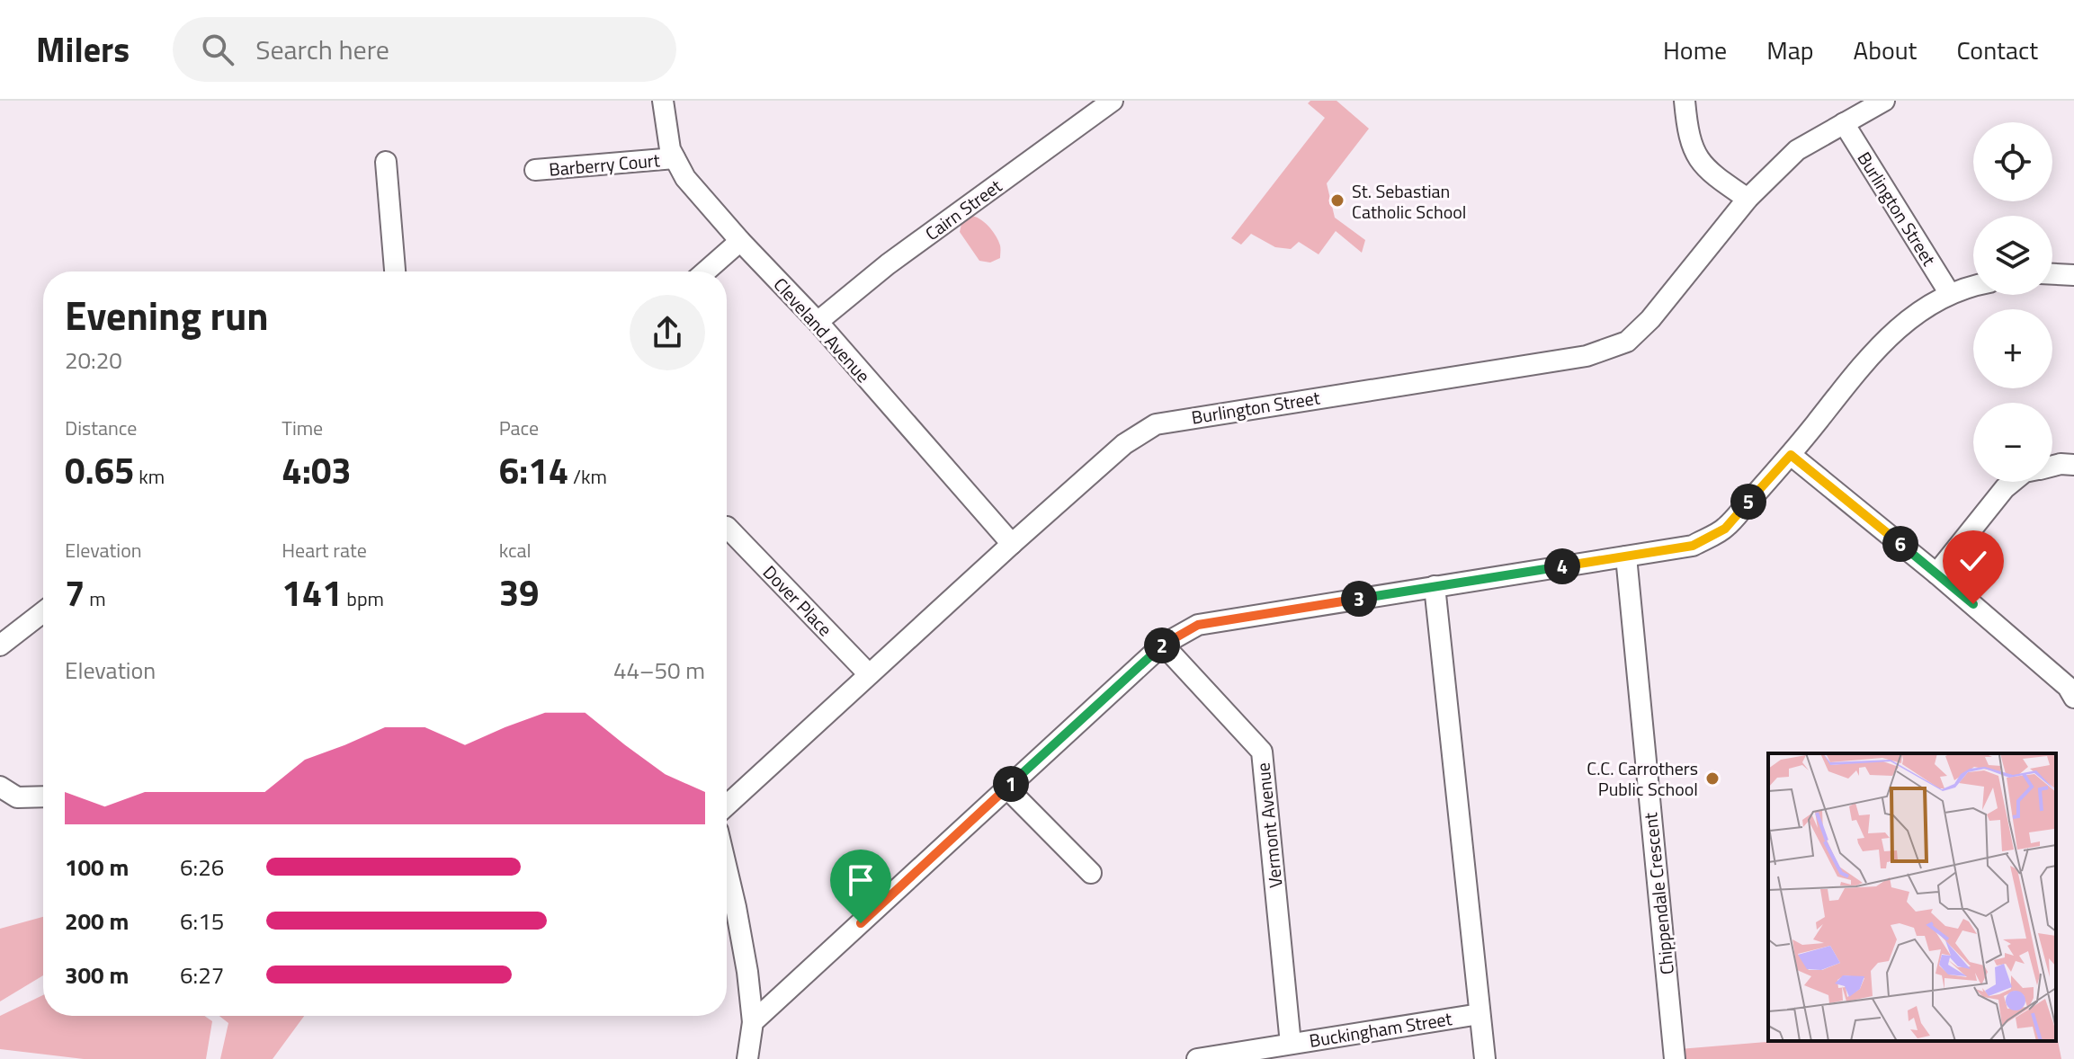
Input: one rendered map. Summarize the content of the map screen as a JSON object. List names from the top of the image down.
{
  "streets": {
    "street": [
      "Barberry Court",
      "Burlington Street",
      "Cairn Street",
      "Cleveland Avenue",
      "Dover Place",
      "Vermont Avenue",
      "Chippendale Crescent",
      "Buckingham Street"
    ]
  },
  "crossings": [
    ["Barberry Court", "Cleveland Avenue"],
    ["Burlington Street", "Cleveland Avenue"],
    ["Burlington Street", "Dover Place"],
    ["Cairn Street", "Cleveland Avenue"],
    ["Vermont Avenue", "Buckingham Street"]
  ],
  "places": ["St. Sebastian Catholic School", "C.C. Carrothers Public School"],
  "page": {
    "header": "Milers",
    "search": "Search here",
    "nav": [
      "Home",
      "Map",
      "About",
      "Contact"
    ],
    "map_buttons": ["+", "−"],
    "heading": ["Evening run", "20:20"],
    "stats": [
      ["Distance", "0.65 km"],
      ["Time", "4:03"],
      ["Pace", "6:14 /km"],
      ["Elevation", "7 m"],
      ["Heart rate", "141 bpm"],
      ["kcal", "39"]
    ],
    "pins": [
      "5",
      "6",
      "4",
      "3",
      "2",
      "1"
    ],
    "chart": ["Elevation", "44–50 m"],
    "list": [
      {
        "name": "100 m",
        "note": "6:26"
      },
      {
        "name": "200 m",
        "note": "6:15"
      },
      {
        "name": "300 m",
        "note": "6:27"
      }
    ]
  }
}
